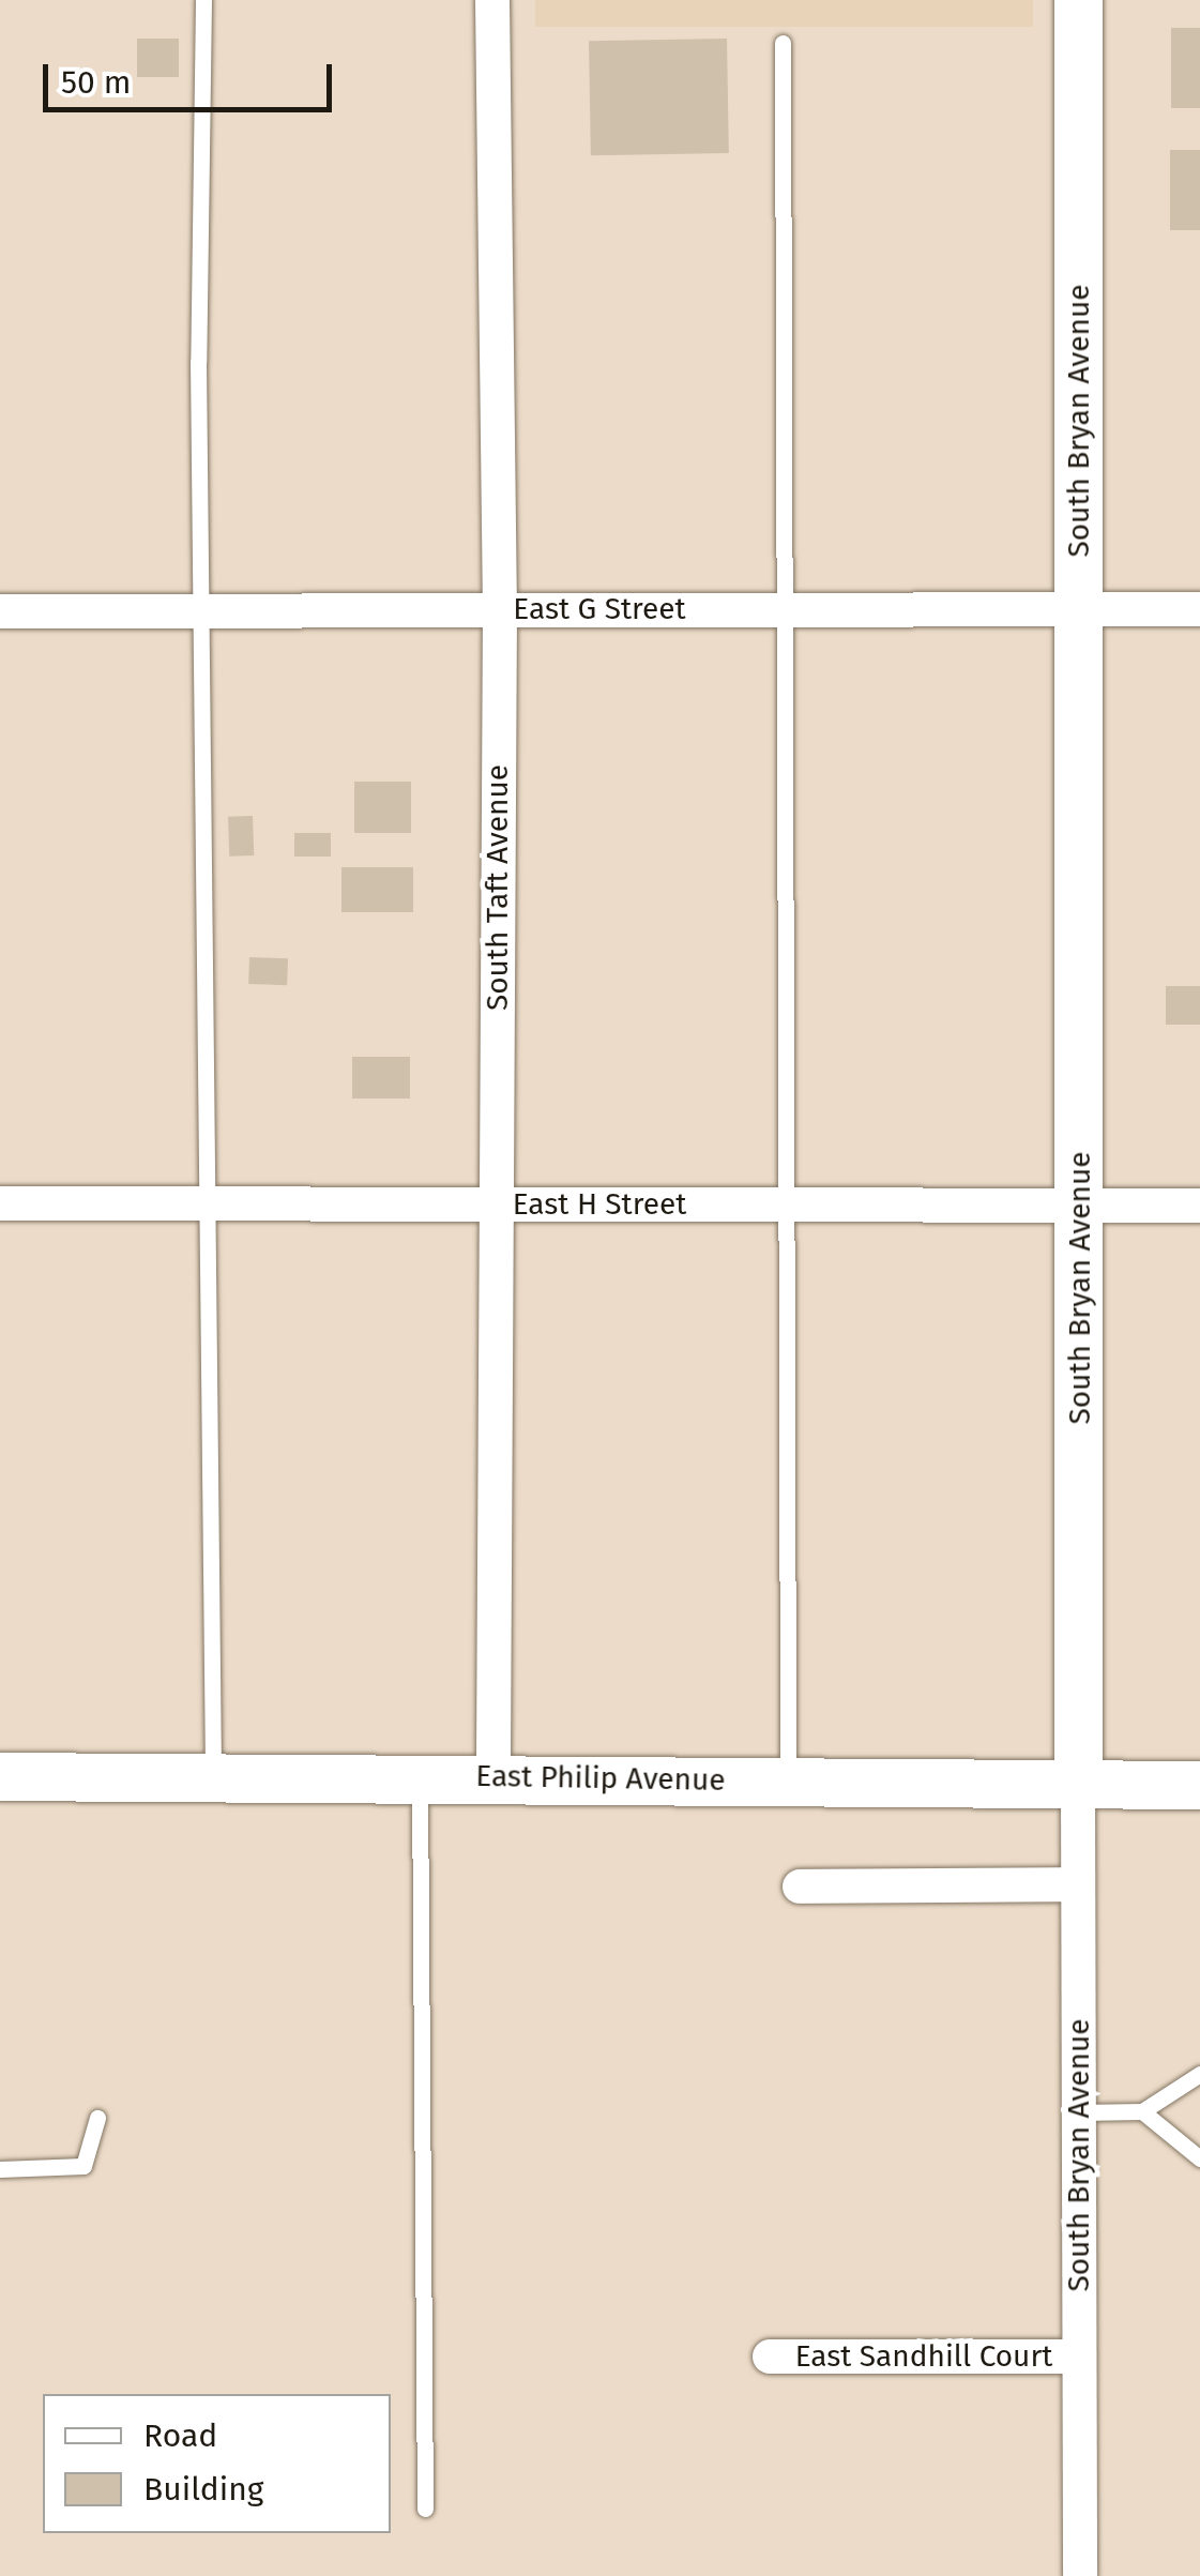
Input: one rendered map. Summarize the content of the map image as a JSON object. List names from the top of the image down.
{
  "streets": {
    "main road": ["South Bryan Avenue", "East Philip Avenue"],
    "street": [
      "East G Street",
      "South Taft Avenue",
      "East H Street",
      "East Sandhill Court"
    ]
  },
  "crossings": [
    ["South Bryan Avenue", "East G Street"],
    ["South Bryan Avenue", "East H Street"],
    ["South Bryan Avenue", "East Philip Avenue"],
    ["South Bryan Avenue", "East Sandhill Court"],
    ["East G Street", "South Taft Avenue"],
    ["South Taft Avenue", "East H Street"],
    ["South Taft Avenue", "East Philip Avenue"]
  ],
  "legend": ["Road", "Building"],
  "scale_bar": "50 m"
}
